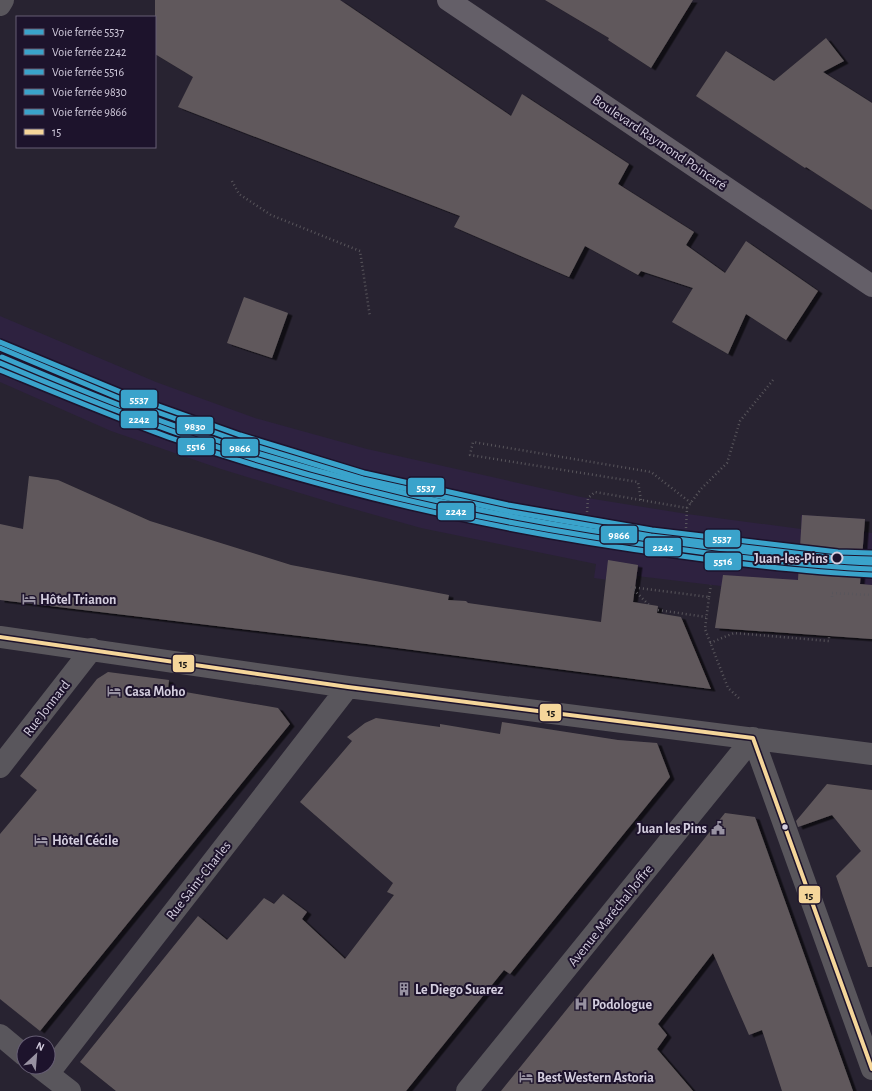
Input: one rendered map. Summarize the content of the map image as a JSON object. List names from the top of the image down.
{
  "streets": {
    "main road": ["Boulevard Raymond Poincaré"],
    "street": ["Rue Jonnard", "Rue Saint-Charles", "Avenue Maréchal Joffre"]
  },
  "places": {
    "other": ["Juan-les-Pins"],
    "hotel": [
      "Hôtel Trianon",
      "Casa Moho",
      "Hôtel Cécile",
      "Best Western Astoria"
    ],
    "public building": ["Juan les Pins"],
    "building": ["Le Diego Suarez"],
    "hospital": ["Podologue"]
  },
  "lines": [
    "rail line 5537",
    "rail line 9830",
    "rail line 9866",
    "rail line 2242",
    "rail line 5516",
    "transit line 15"
  ],
  "legend": [
    "Voie ferrée 5537",
    "Voie ferrée 2242",
    "Voie ferrée 5516",
    "Voie ferrée 9830",
    "Voie ferrée 9866",
    "15"
  ],
  "north": "top right"
}
